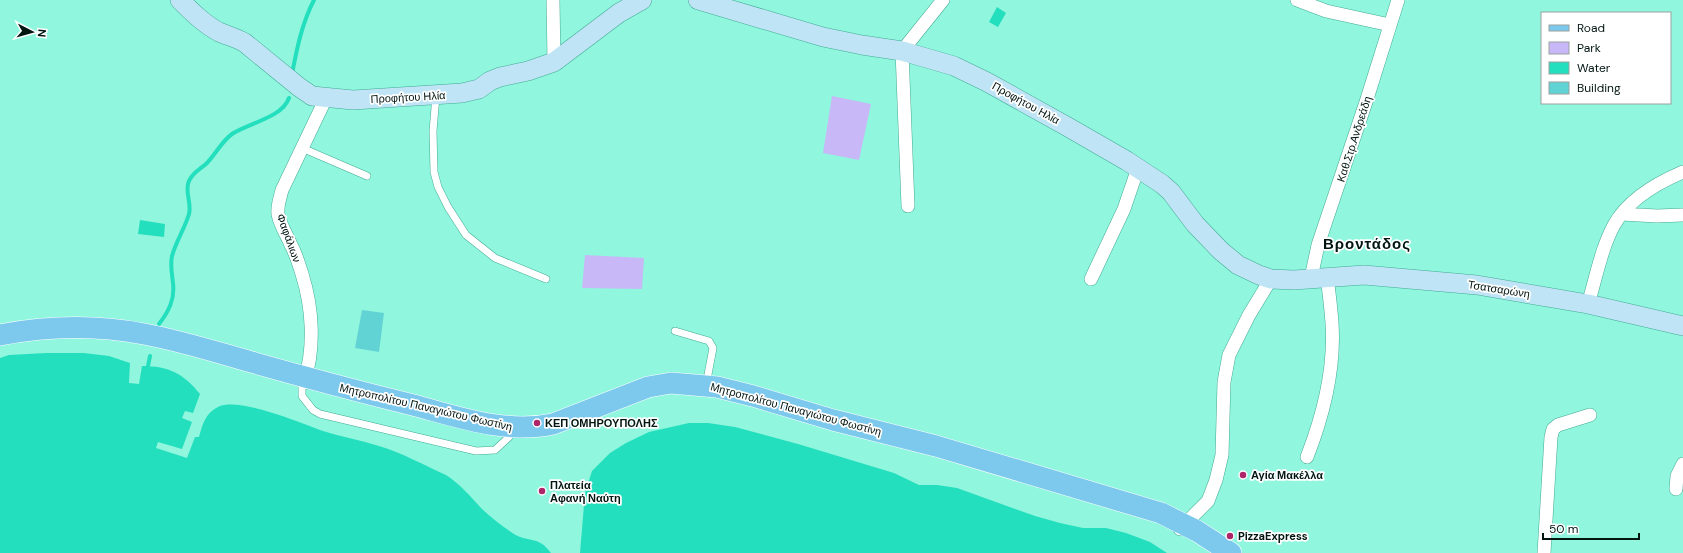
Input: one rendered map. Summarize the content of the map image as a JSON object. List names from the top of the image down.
{
  "streets": {
    "main road": ["Μητροπολίτου Παναγιώτου Φωστίνη"],
    "street": [
      "Προφήτου Ηλία",
      "Καθ.Στρ.Ανδρεάδη",
      "Φαφάλιων",
      "Τσατσαρώνη"
    ]
  },
  "crossings": [
    ["Προφήτου Ηλία", "Καθ.Στρ.Ανδρεάδη"],
    ["Προφήτου Ηλία", "Φαφάλιων"],
    ["Προφήτου Ηλία", "Τσατσαρώνη"],
    ["Καθ.Στρ.Ανδρεάδη", "Τσατσαρώνη"],
    ["Φαφάλιων", "Μητροπολίτου Παναγιώτου Φωστίνη"]
  ],
  "districts": ["Βροντάδος"],
  "places": [
    "ΚΕΠ ΟΜΗΡΟΥΠΟΛΗΣ",
    "Αγία Μακέλλα",
    "Πλατεία Αφανή Ναύτη",
    "PizzaExpress"
  ],
  "legend": [
    "Road",
    "Park",
    "Water",
    "Building"
  ],
  "scale_bar": "50 m",
  "north": "right"
}
